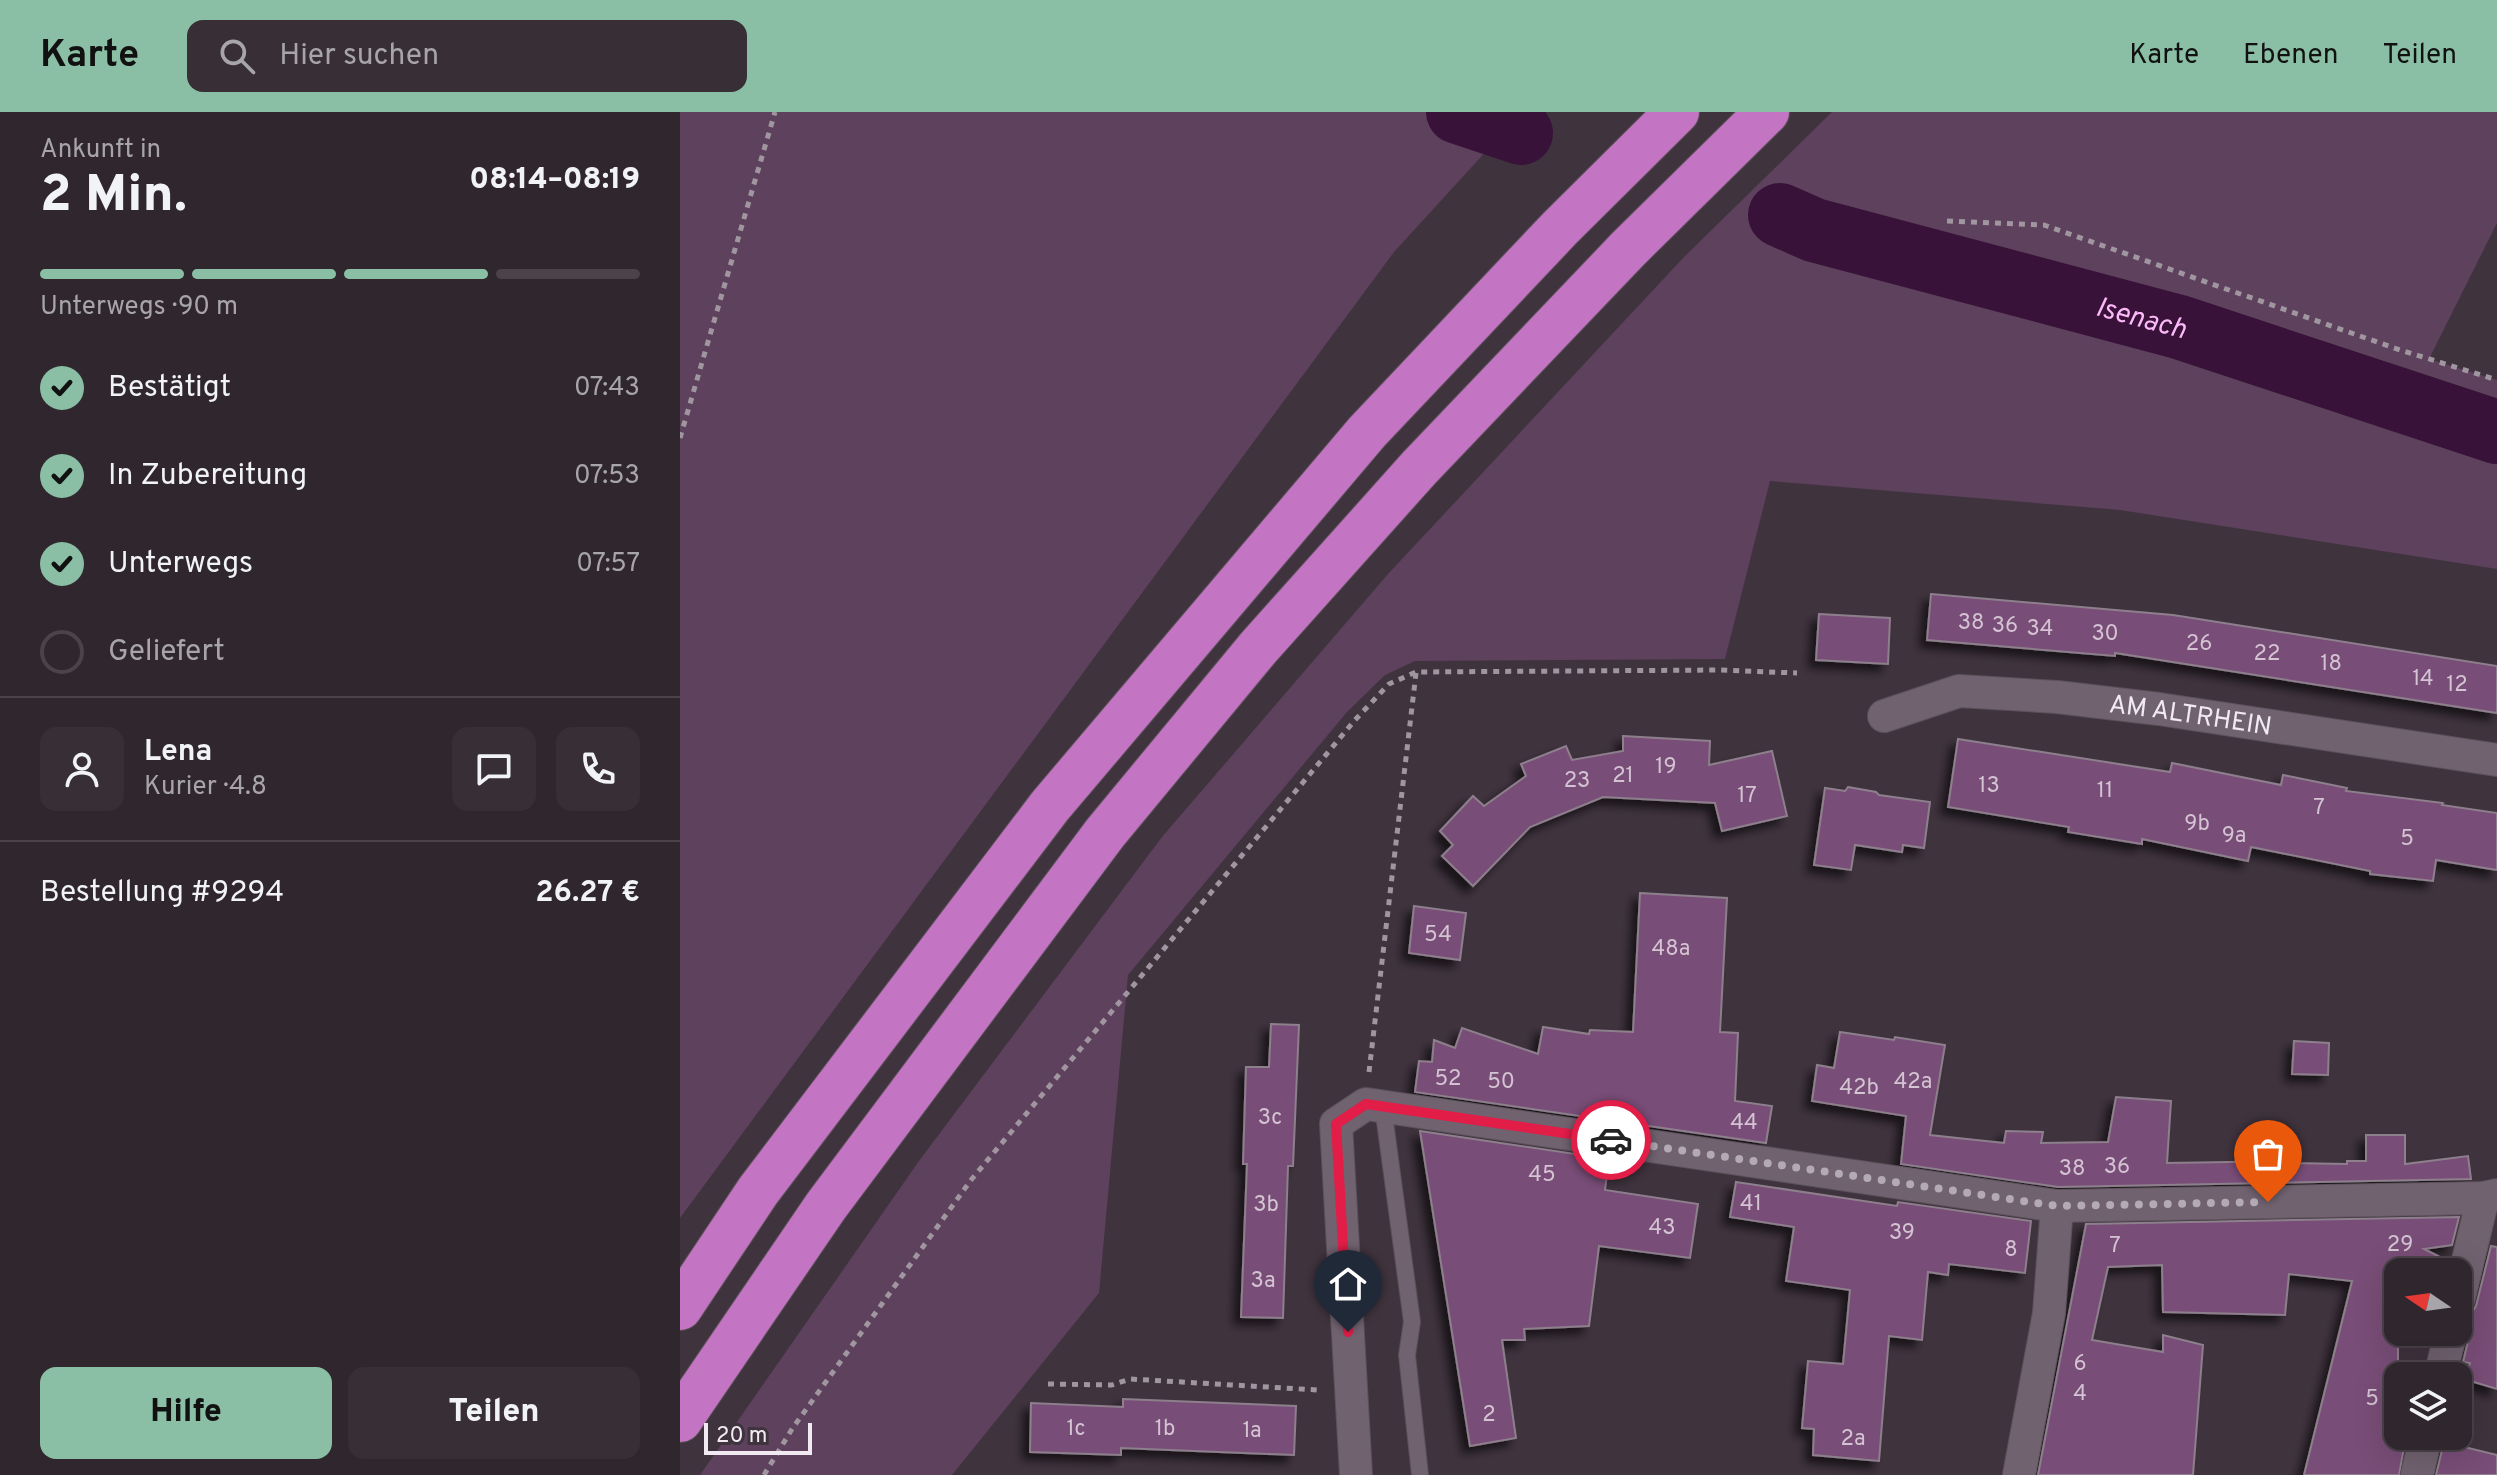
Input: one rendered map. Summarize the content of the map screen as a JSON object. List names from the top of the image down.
{
  "streets": {
    "street": ["AM ALTRHEIN"]
  },
  "water": ["Isenach"],
  "house_numbers": [
    "38",
    "36",
    "34",
    "30",
    "26",
    "22",
    "18",
    "14",
    "12",
    "19",
    "21",
    "23",
    "13",
    "11",
    "17",
    "7",
    "9b",
    "9a",
    "5",
    "54",
    "48a",
    "52",
    "50",
    "42a",
    "42b",
    "3c",
    "44",
    "36",
    "38",
    "45",
    "41",
    "3b",
    "43",
    "39",
    "29",
    "7",
    "8",
    "3a",
    "6",
    "4",
    "5",
    "2",
    "1c",
    "1b",
    "1a",
    "2a"
  ],
  "scale_bar": "20 m",
  "north": "left",
  "page": {
    "header": "Karte",
    "search": "Hier suchen",
    "nav": ["Karte", "Ebenen", "Teilen"],
    "heading": ["2 Min.", "Ankunft in", "08:14–08:19"],
    "panel": [
      "Lena",
      "Kurier · 4.8",
      "Bestellung #9294",
      "26.27 €"
    ],
    "bar": "Unterwegs · 90 m",
    "list": [
      ["Bestätigt", "07:43"],
      ["In Zubereitung", "07:53"],
      ["Unterwegs", "07:57"],
      "Geliefert"
    ],
    "buttons": ["Hilfe", "Teilen"],
    "scale": "20 m"
  }
}
